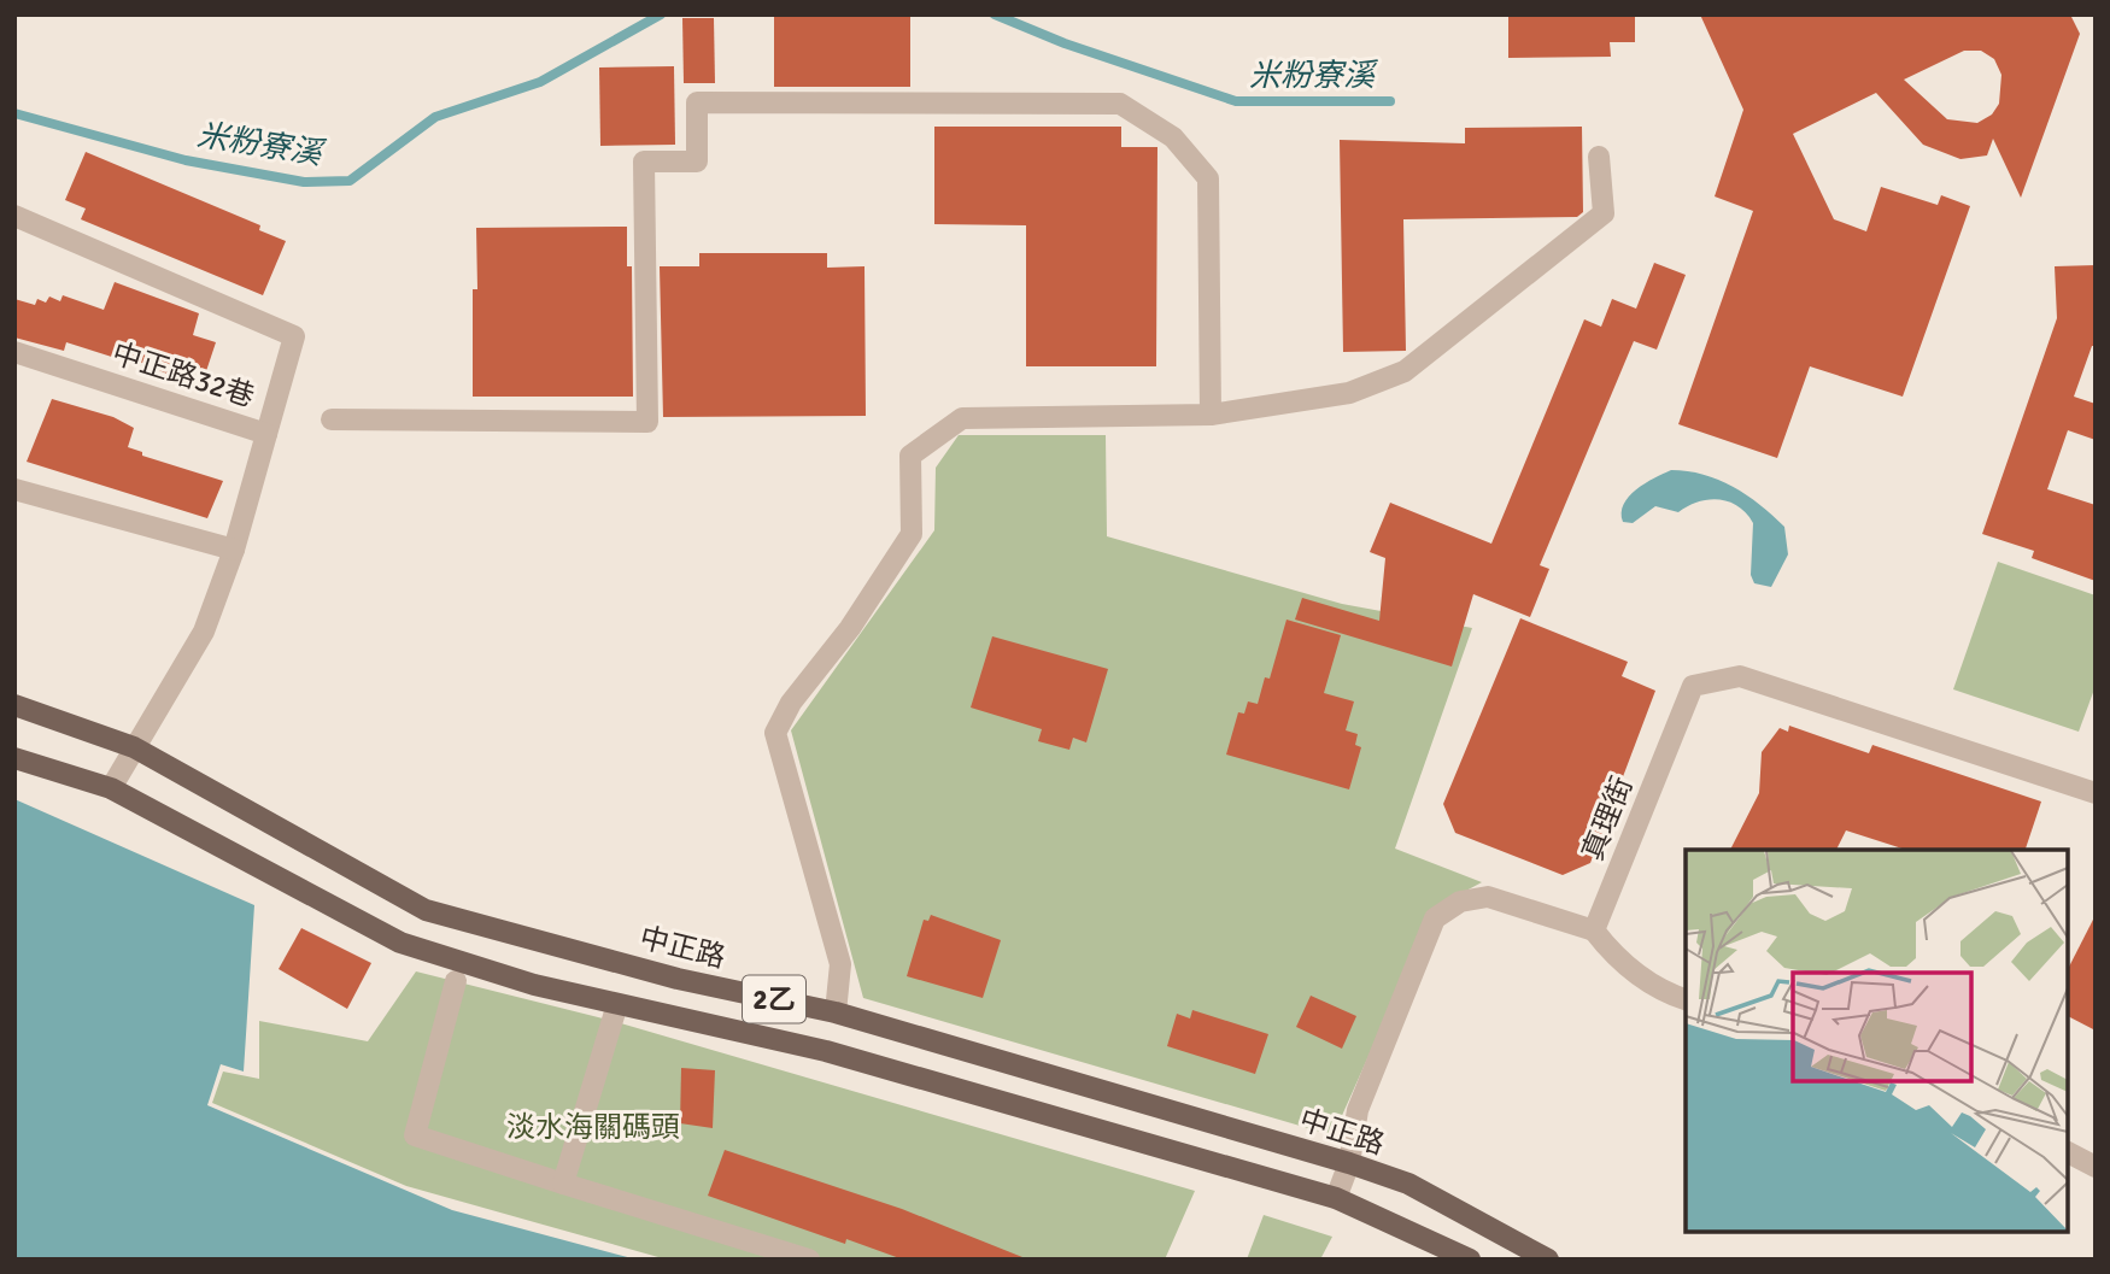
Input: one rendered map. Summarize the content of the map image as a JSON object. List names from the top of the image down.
{
  "streets": {
    "main road": ["中正路", "2乙"],
    "street": ["中正路32巷", "真理街"]
  },
  "crossings": [
    ["中正路32巷", "中正路"],
    ["中正路32巷", "2乙"]
  ],
  "water": ["米粉寮溪"],
  "parks": ["淡水海關碼頭"]
}
